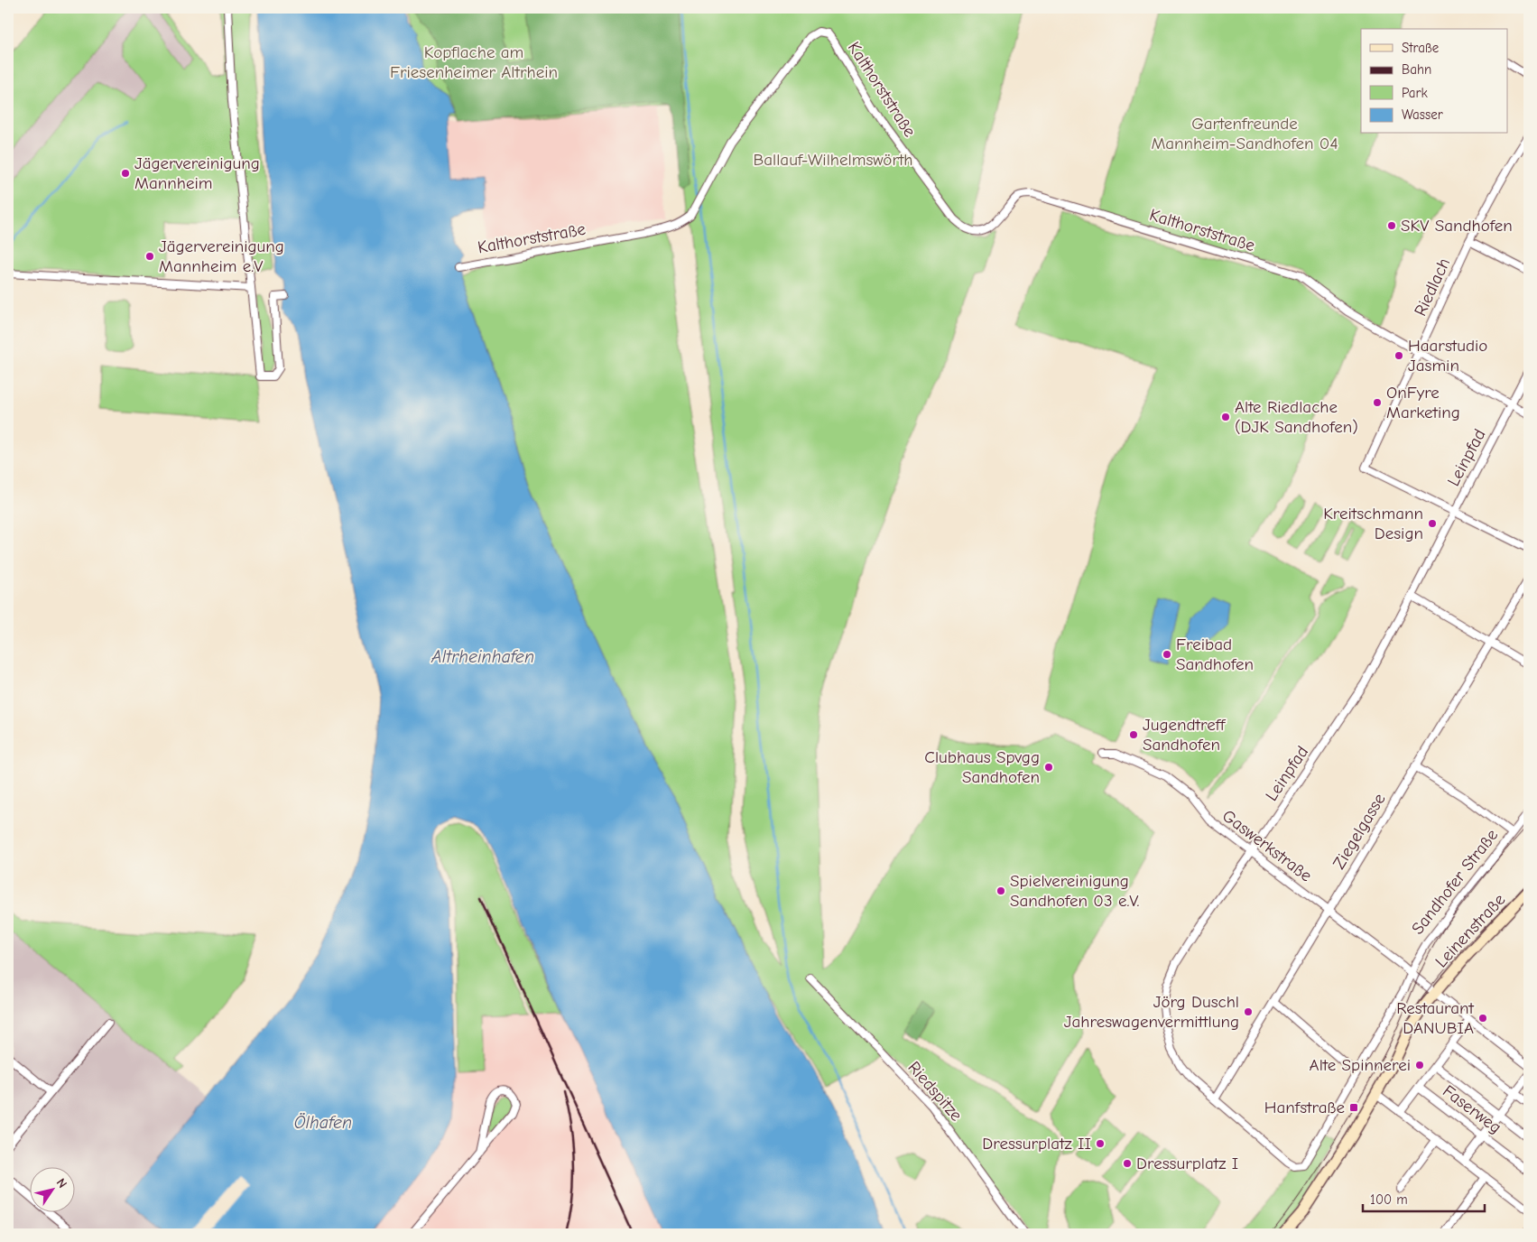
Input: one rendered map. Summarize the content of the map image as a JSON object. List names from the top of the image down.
{
  "streets": {
    "street": [
      "Kalthorststraße",
      "Riedlach",
      "Leinpfad",
      "Ziegelgasse",
      "Gaswerkstraße",
      "Sandhofer Straße",
      "Leinenstraße",
      "Riedspitze",
      "Faserweg"
    ]
  },
  "crossings": [
    ["Kalthorststraße", "Riedlach"],
    ["Kalthorststraße", "Leinpfad"],
    ["Riedlach", "Leinpfad"],
    ["Leinpfad", "Ziegelgasse"],
    ["Leinpfad", "Gaswerkstraße"],
    ["Leinpfad", "Sandhofer Straße"],
    ["Ziegelgasse", "Gaswerkstraße"],
    ["Gaswerkstraße", "Sandhofer Straße"]
  ],
  "water": ["Altrheinhafen", "Ölhafen"],
  "parks": ["Kopflache am Friesenheimer Altrhein", "Gartenfreunde Mannheim-Sandhofen 04", "Ballauf-Wilhelmswörth"],
  "places": {
    "other": [
      "Jägervereinigung Mannheim",
      "SKV Sandhofen",
      "Jägervereinigung Mannheim e.V",
      "Haarstudio Jasmin",
      "OnFyre Marketing",
      "Alte Riedlache (DJK Sandhofen)",
      "Kreitschmann Design",
      "Freibad Sandhofen",
      "Jugendtreff Sandhofen",
      "Clubhaus Spvgg Sandhofen",
      "Spielvereinigung Sandhofen 03 e.V.",
      "Jörg Duschl Jahreswagenvermittlung",
      "Restaurant DANUBIA",
      "Alte Spinnerei",
      "Dressurplatz II",
      "Dressurplatz I"
    ],
    "transit": ["Hanfstraße"]
  },
  "legend": [
    "Straße",
    "Bahn",
    "Park",
    "Wasser"
  ],
  "scale_bar": "100 m",
  "north": "top right"
}
